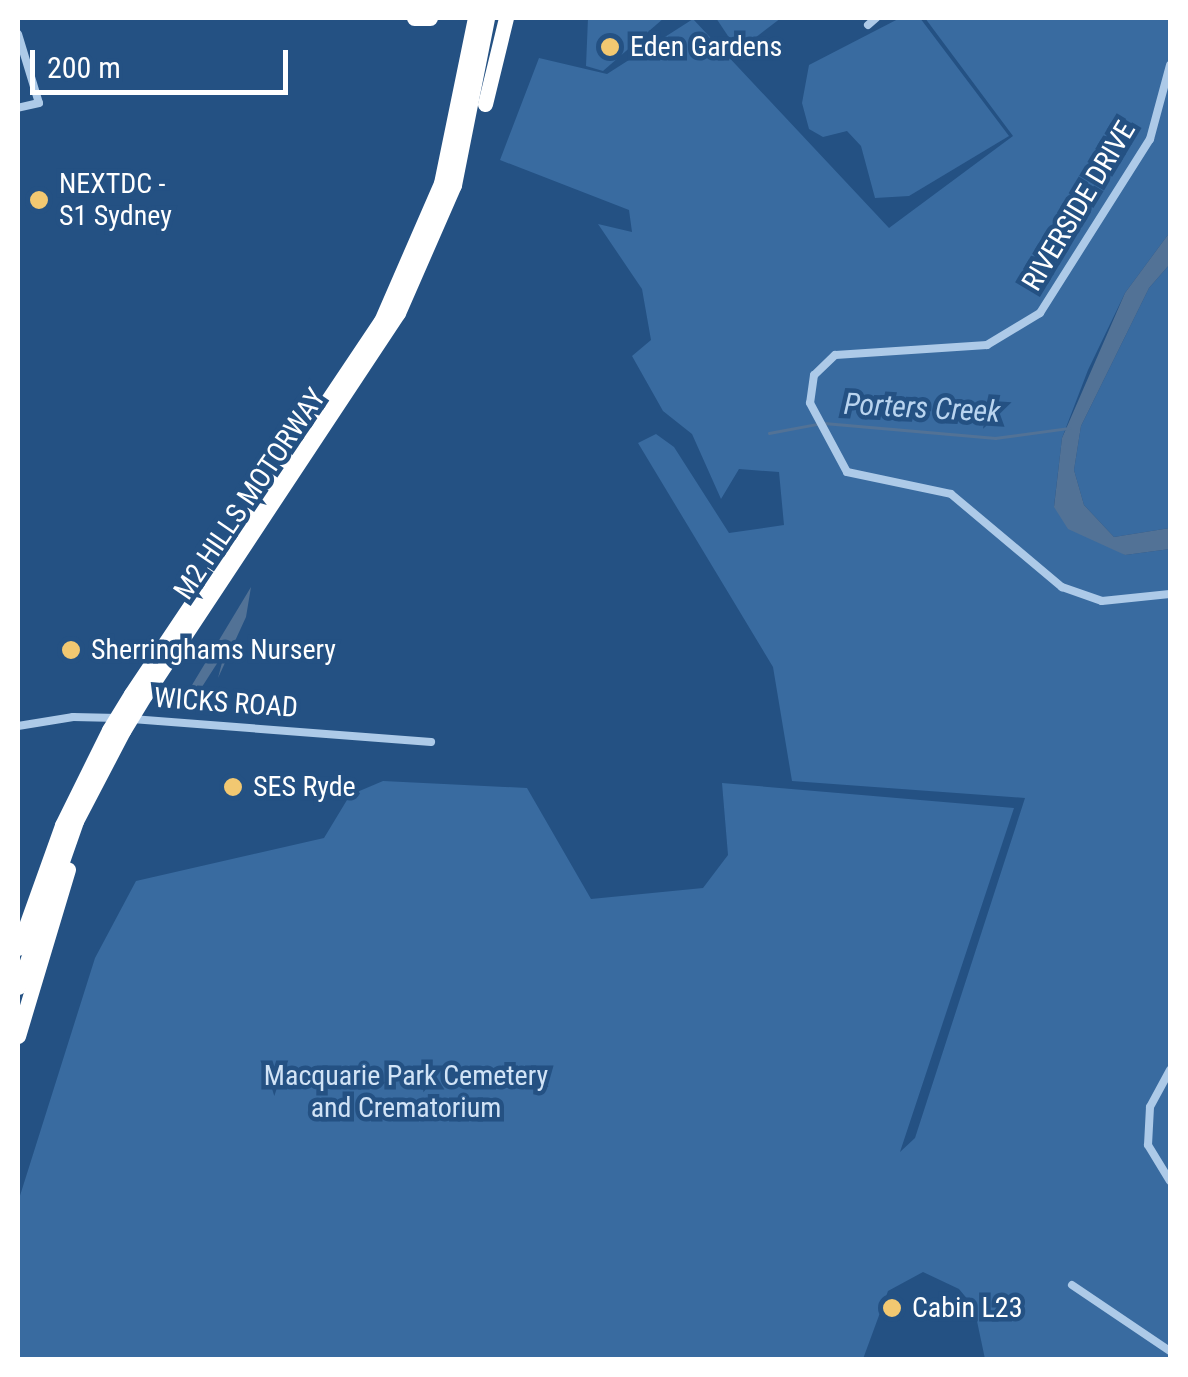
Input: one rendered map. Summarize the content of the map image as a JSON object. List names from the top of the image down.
{
  "streets": {
    "highway": ["M2 HILLS MOTORWAY"],
    "street": ["RIVERSIDE DRIVE", "WICKS ROAD"]
  },
  "water": ["Porters Creek"],
  "parks": ["Macquarie Park Cemetery and Crematorium"],
  "places": [
    "Eden Gardens",
    "NEXTDC - S1 Sydney",
    "Sherringhams Nursery",
    "SES Ryde",
    "Cabin L23"
  ],
  "scale_bar": "200 m"
}
